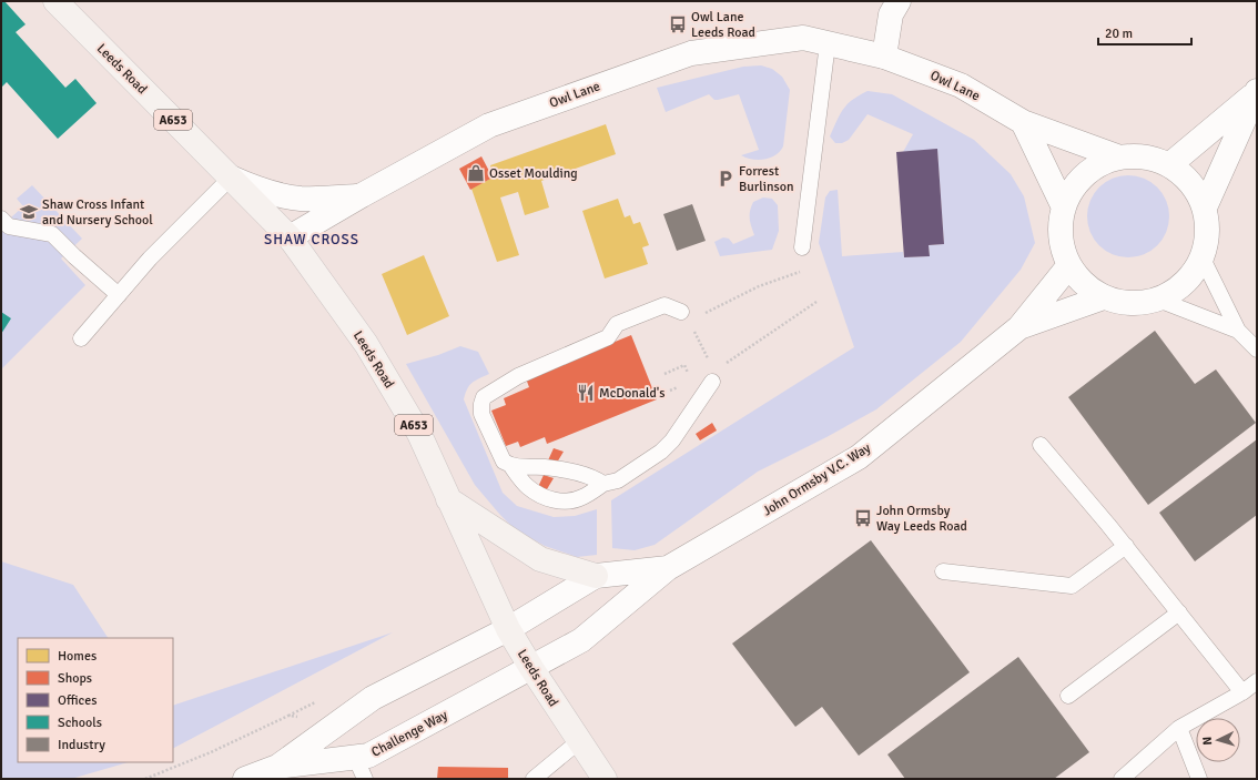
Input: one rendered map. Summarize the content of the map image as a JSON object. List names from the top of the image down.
{
  "streets": {
    "main road": [
      "Leeds Road",
      "Owl Lane",
      "A653",
      "John Ormsby V.C. Way",
      "Challenge Way"
    ]
  },
  "crossings": [
    ["Leeds Road", "Owl Lane"],
    ["Leeds Road", "John Ormsby V.C. Way"],
    ["Leeds Road", "Challenge Way"],
    ["John Ormsby V.C. Way", "Challenge Way"]
  ],
  "districts": ["SHAW CROSS"],
  "places": {
    "bus stop": ["Owl Lane Leeds Road", "John Ormsby Way Leeds Road"],
    "shop": ["Osset Moulding"],
    "parking": ["Forrest Burlinson"],
    "school or university": ["Shaw Cross Infant and Nursery School"],
    "restaurant": ["McDonald's"]
  },
  "legend": [
    "Homes",
    "Shops",
    "Offices",
    "Schools",
    "Industry"
  ],
  "scale_bar": "20 m",
  "north": "left"
}
